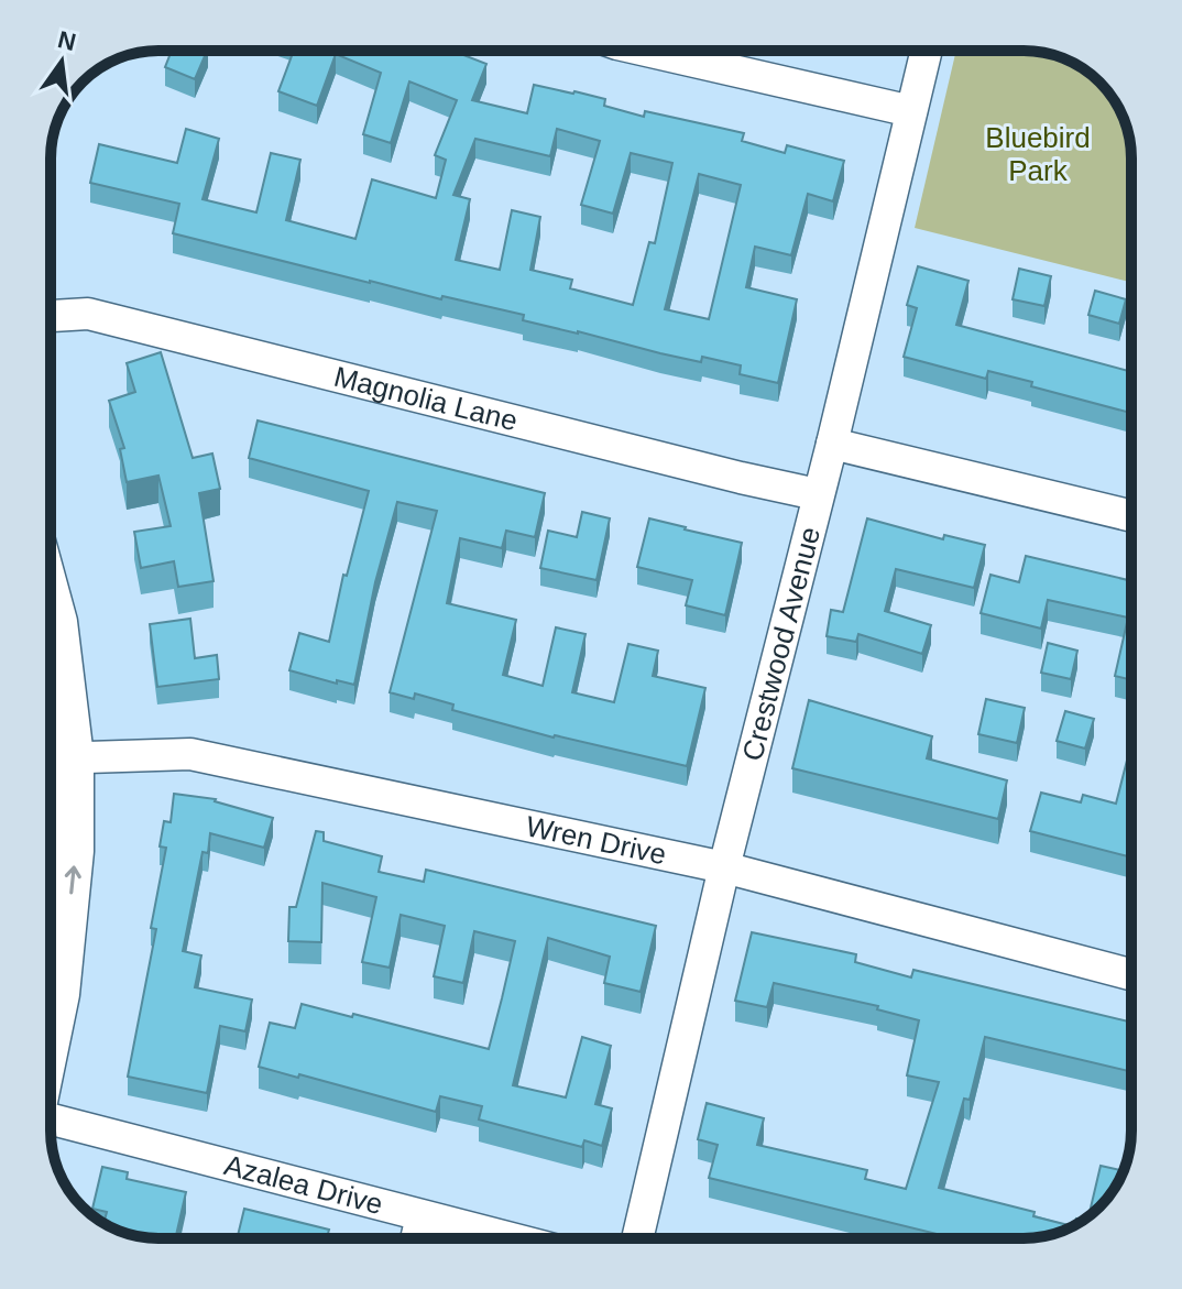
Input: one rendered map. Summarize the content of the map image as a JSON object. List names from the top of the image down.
{
  "streets": {
    "street": [
      "Magnolia Lane",
      "Crestwood Avenue",
      "Wren Drive",
      "Azalea Drive"
    ]
  },
  "crossings": [
    ["Magnolia Lane", "Crestwood Avenue"],
    ["Crestwood Avenue", "Wren Drive"]
  ],
  "parks": ["Bluebird Park"],
  "north": "top"
}
